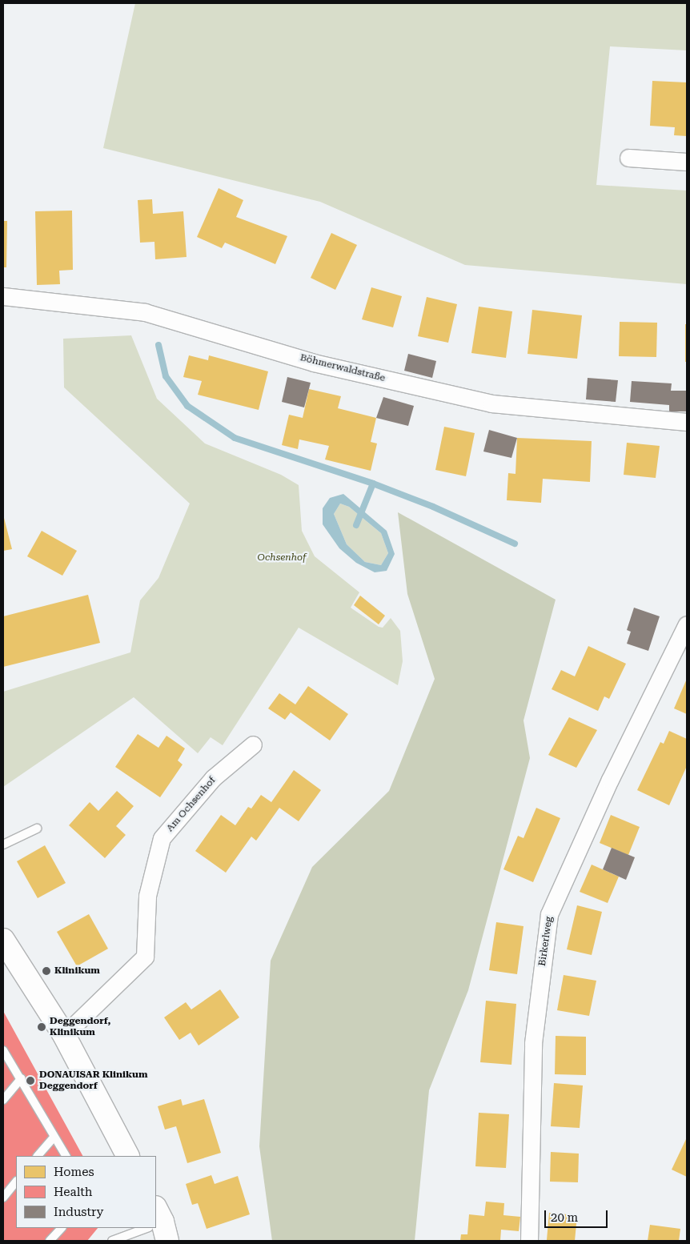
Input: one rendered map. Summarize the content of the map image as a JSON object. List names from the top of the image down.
{
  "streets": {
    "street": ["Böhmerwaldstraße", "Am Ochsenhof", "Birkerlweg"]
  },
  "parks": ["Ochsenhof"],
  "places": ["Klinikum", "Deggendorf, Klinikum", "DONAUISAR Klinikum Deggendorf"],
  "legend": ["Homes", "Health", "Industry"],
  "scale_bar": "20 m"
}
